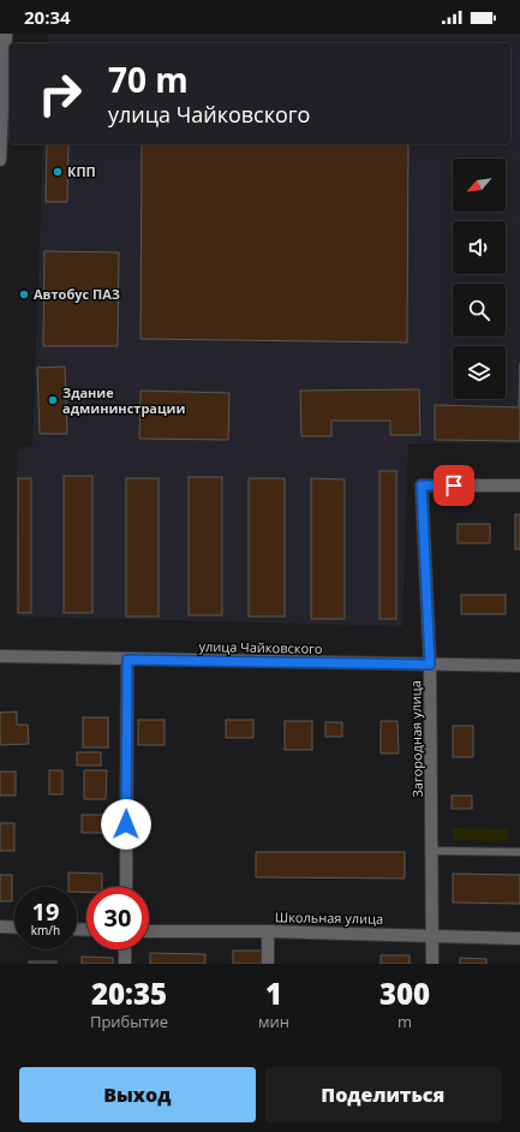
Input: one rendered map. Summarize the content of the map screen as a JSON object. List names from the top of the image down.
{
  "streets": {
    "street": ["улица Чайковского", "Загородная улица", "Школьная улица"]
  },
  "crossings": [
    ["улица Чайковского", "Загородная улица"],
    ["Загородная улица", "Школьная улица"]
  ],
  "places": ["КПП", "Автобус ПАЗ", "Здание админинстрации"],
  "north": "bottom left",
  "page": {
    "status": "20:34",
    "turn": ["70 m", "улица Чайковского"],
    "speed": "19 km/h",
    "limit": "30",
    "eta": [
      "20:35",
      "Прибытие",
      "1",
      "мин",
      "300",
      "m"
    ],
    "buttons": ["Выход", "Поделиться"]
  }
}
